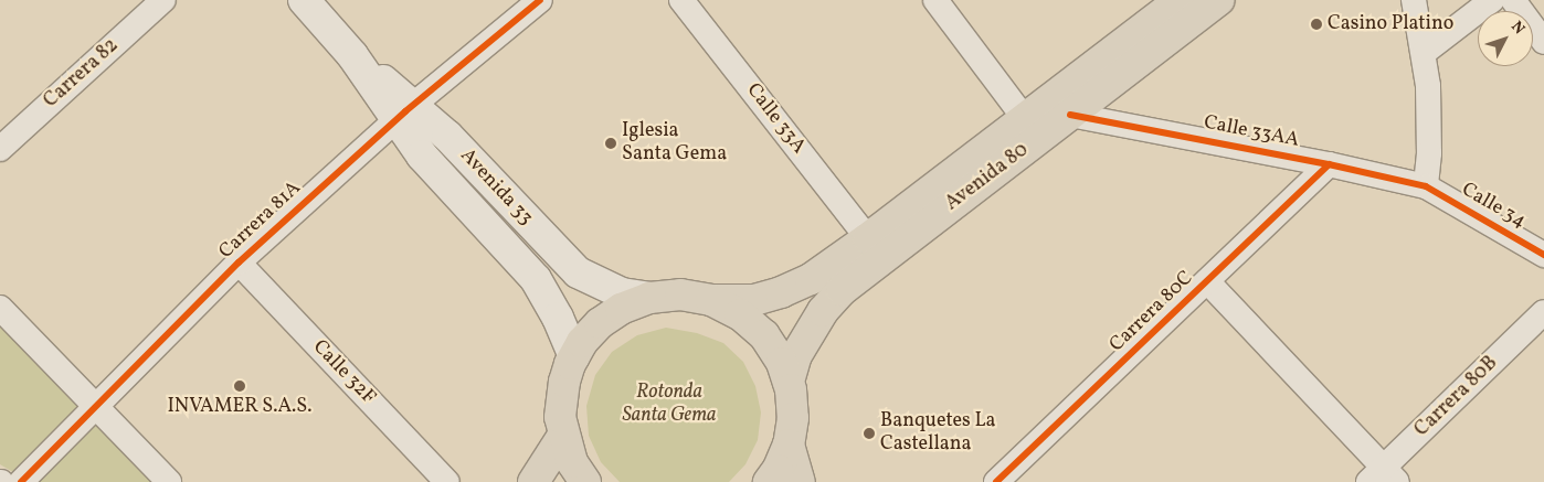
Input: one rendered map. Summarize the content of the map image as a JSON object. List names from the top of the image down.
{
  "streets": {
    "main road": ["Avenida 80"],
    "street": [
      "Carrera 82",
      "Calle 33A",
      "Calle 33AA",
      "Avenida 33",
      "Calle 34",
      "Carrera 81A",
      "Carrera 80C",
      "Calle 32F",
      "Carrera 80B"
    ]
  },
  "crossings": [
    ["Calle 33A", "Avenida 80"],
    ["Calle 33AA", "Avenida 80"],
    ["Calle 33AA", "Calle 34"],
    ["Calle 33AA", "Carrera 80C"],
    ["Avenida 33", "Carrera 81A"],
    ["Carrera 81A", "Calle 32F"]
  ],
  "parks": ["Rotonda Santa Gema"],
  "places": [
    "Casino Platino",
    "Iglesia Santa Gema",
    "INVAMER S.A.S.",
    "Banquetes La Castellana"
  ],
  "north": "top right"
}
